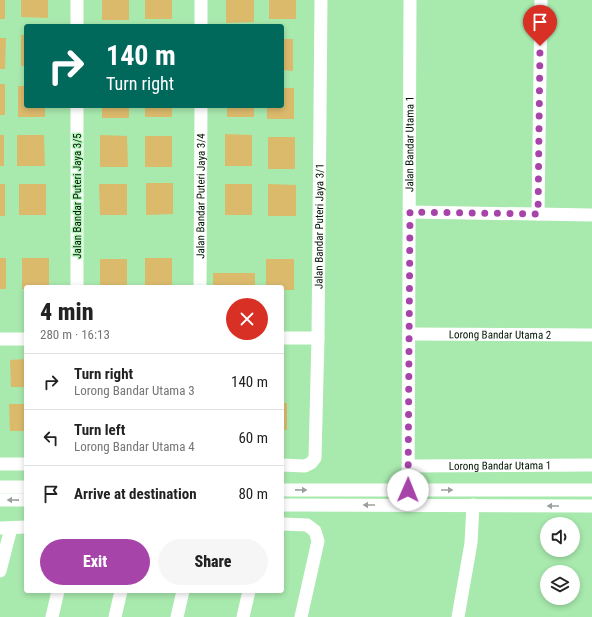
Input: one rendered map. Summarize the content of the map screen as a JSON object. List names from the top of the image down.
{
  "streets": {
    "street": [
      "Jalan Bandar Utama 1",
      "Jalan Bandar Puteri Jaya 3/5",
      "Jalan Bandar Puteri Jaya 3/4",
      "Jalan Bandar Puteri Jaya 3/1",
      "Lorong Bandar Utama 2",
      "Lorong Bandar Utama 1"
    ]
  },
  "crossings": [
    ["Jalan Bandar Utama 1", "Lorong Bandar Utama 2"],
    ["Jalan Bandar Utama 1", "Lorong Bandar Utama 1"]
  ],
  "page": {
    "turn": ["140 m", "Turn right"],
    "heading": ["4 min", "280 m · 16:13"],
    "list": [
      {
        "name": "Turn right",
        "note": "Lorong Bandar Utama 3",
        "value": "140 m"
      },
      {
        "name": "Turn left",
        "note": "Lorong Bandar Utama 4",
        "value": "60 m"
      },
      {
        "name": "Arrive at destination",
        "value": "80 m"
      }
    ],
    "buttons": ["Exit", "Share"]
  }
}
